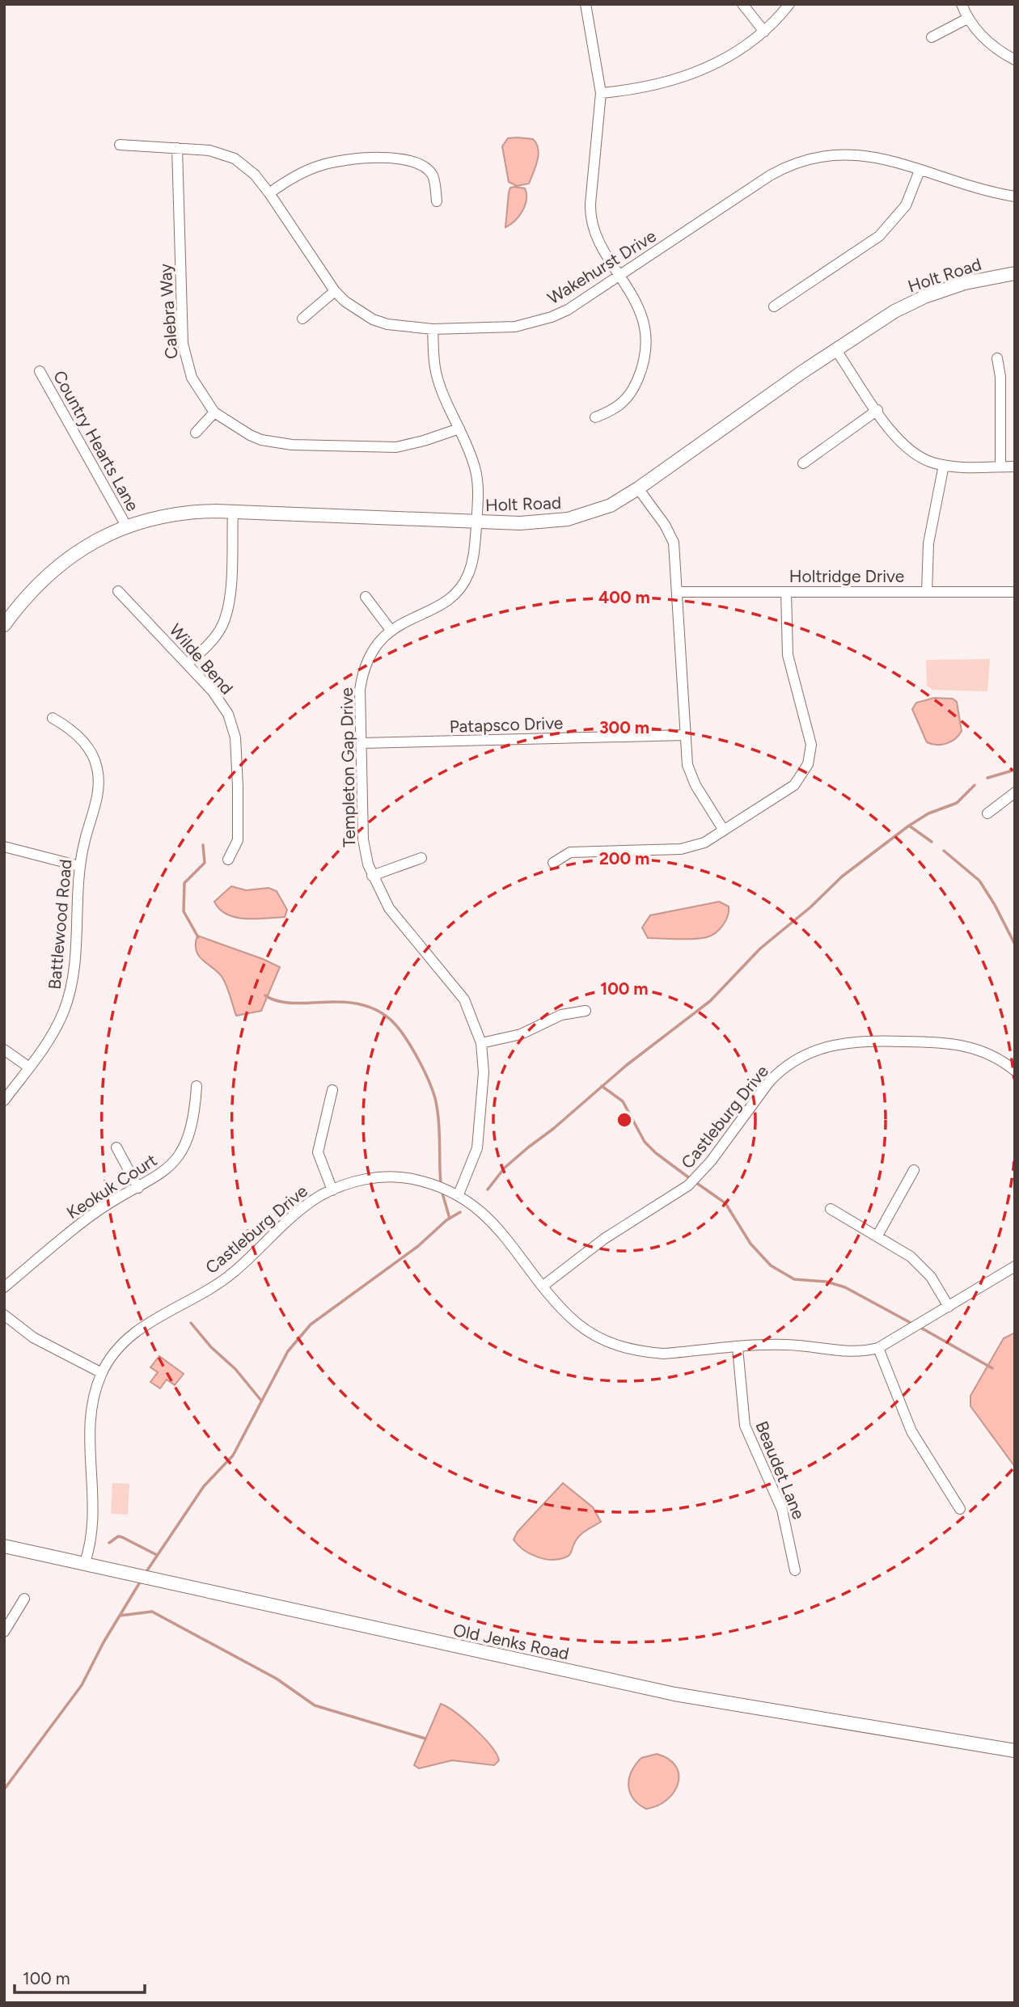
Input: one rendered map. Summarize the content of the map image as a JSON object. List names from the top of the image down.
{
  "streets": {
    "street": [
      "Wakehurst Drive",
      "Holt Road",
      "Calebra Way",
      "Country Hearts Lane",
      "Holtridge Drive",
      "Wilde Bend",
      "Patapsco Drive",
      "Templeton Gap Drive",
      "Battlewood Road",
      "Castleburg Drive",
      "Keokuk Court",
      "Beaudet Lane",
      "Old Jenks Road"
    ]
  },
  "crossings": [
    ["Wakehurst Drive", "Calebra Way"],
    ["Wakehurst Drive", "Templeton Gap Drive"],
    ["Holt Road", "Country Hearts Lane"],
    ["Holt Road", "Templeton Gap Drive"],
    ["Calebra Way", "Templeton Gap Drive"],
    ["Patapsco Drive", "Templeton Gap Drive"],
    ["Templeton Gap Drive", "Castleburg Drive"],
    ["Castleburg Drive", "Beaudet Lane"],
    ["Castleburg Drive", "Old Jenks Road"]
  ],
  "scale_bar": "100 m",
  "rings": [
    "400 m",
    "300 m",
    "200 m",
    "100 m"
  ]
}
